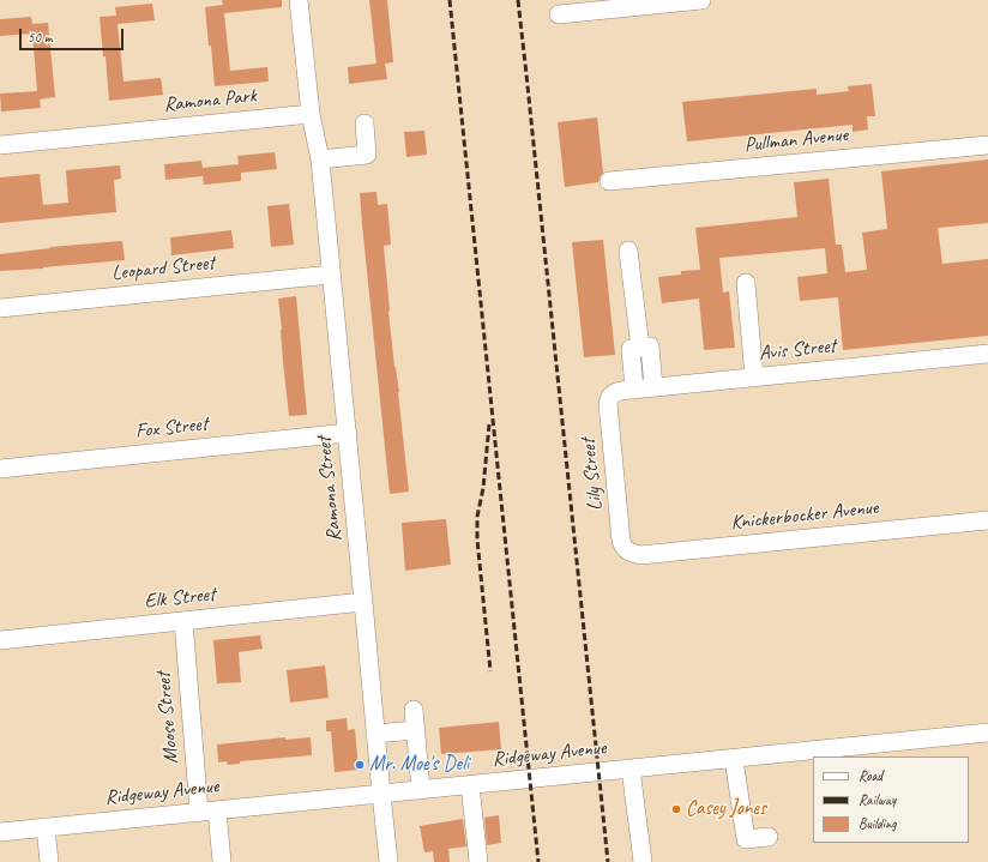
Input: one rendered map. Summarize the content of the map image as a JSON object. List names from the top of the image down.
{
  "streets": {
    "street": [
      "Ramona Park",
      "Pullman Avenue",
      "Leopard Street",
      "Avis Street",
      "Fox Street",
      "Lily Street",
      "Ramona Street",
      "Knickerbocker Avenue",
      "Elk Street",
      "Moose Street",
      "Ridgeway Avenue"
    ]
  },
  "crossings": [
    ["Ramona Park", "Ramona Street"],
    ["Leopard Street", "Ramona Street"],
    ["Avis Street", "Lily Street"],
    ["Fox Street", "Ramona Street"],
    ["Lily Street", "Knickerbocker Avenue"],
    ["Ramona Street", "Elk Street"],
    ["Ramona Street", "Ridgeway Avenue"],
    ["Elk Street", "Moose Street"],
    ["Moose Street", "Ridgeway Avenue"]
  ],
  "places": ["Mr. Moe's Deli", "Casey Jones"],
  "legend": ["Road", "Railway", "Building"],
  "scale_bar": "50 m"
}
